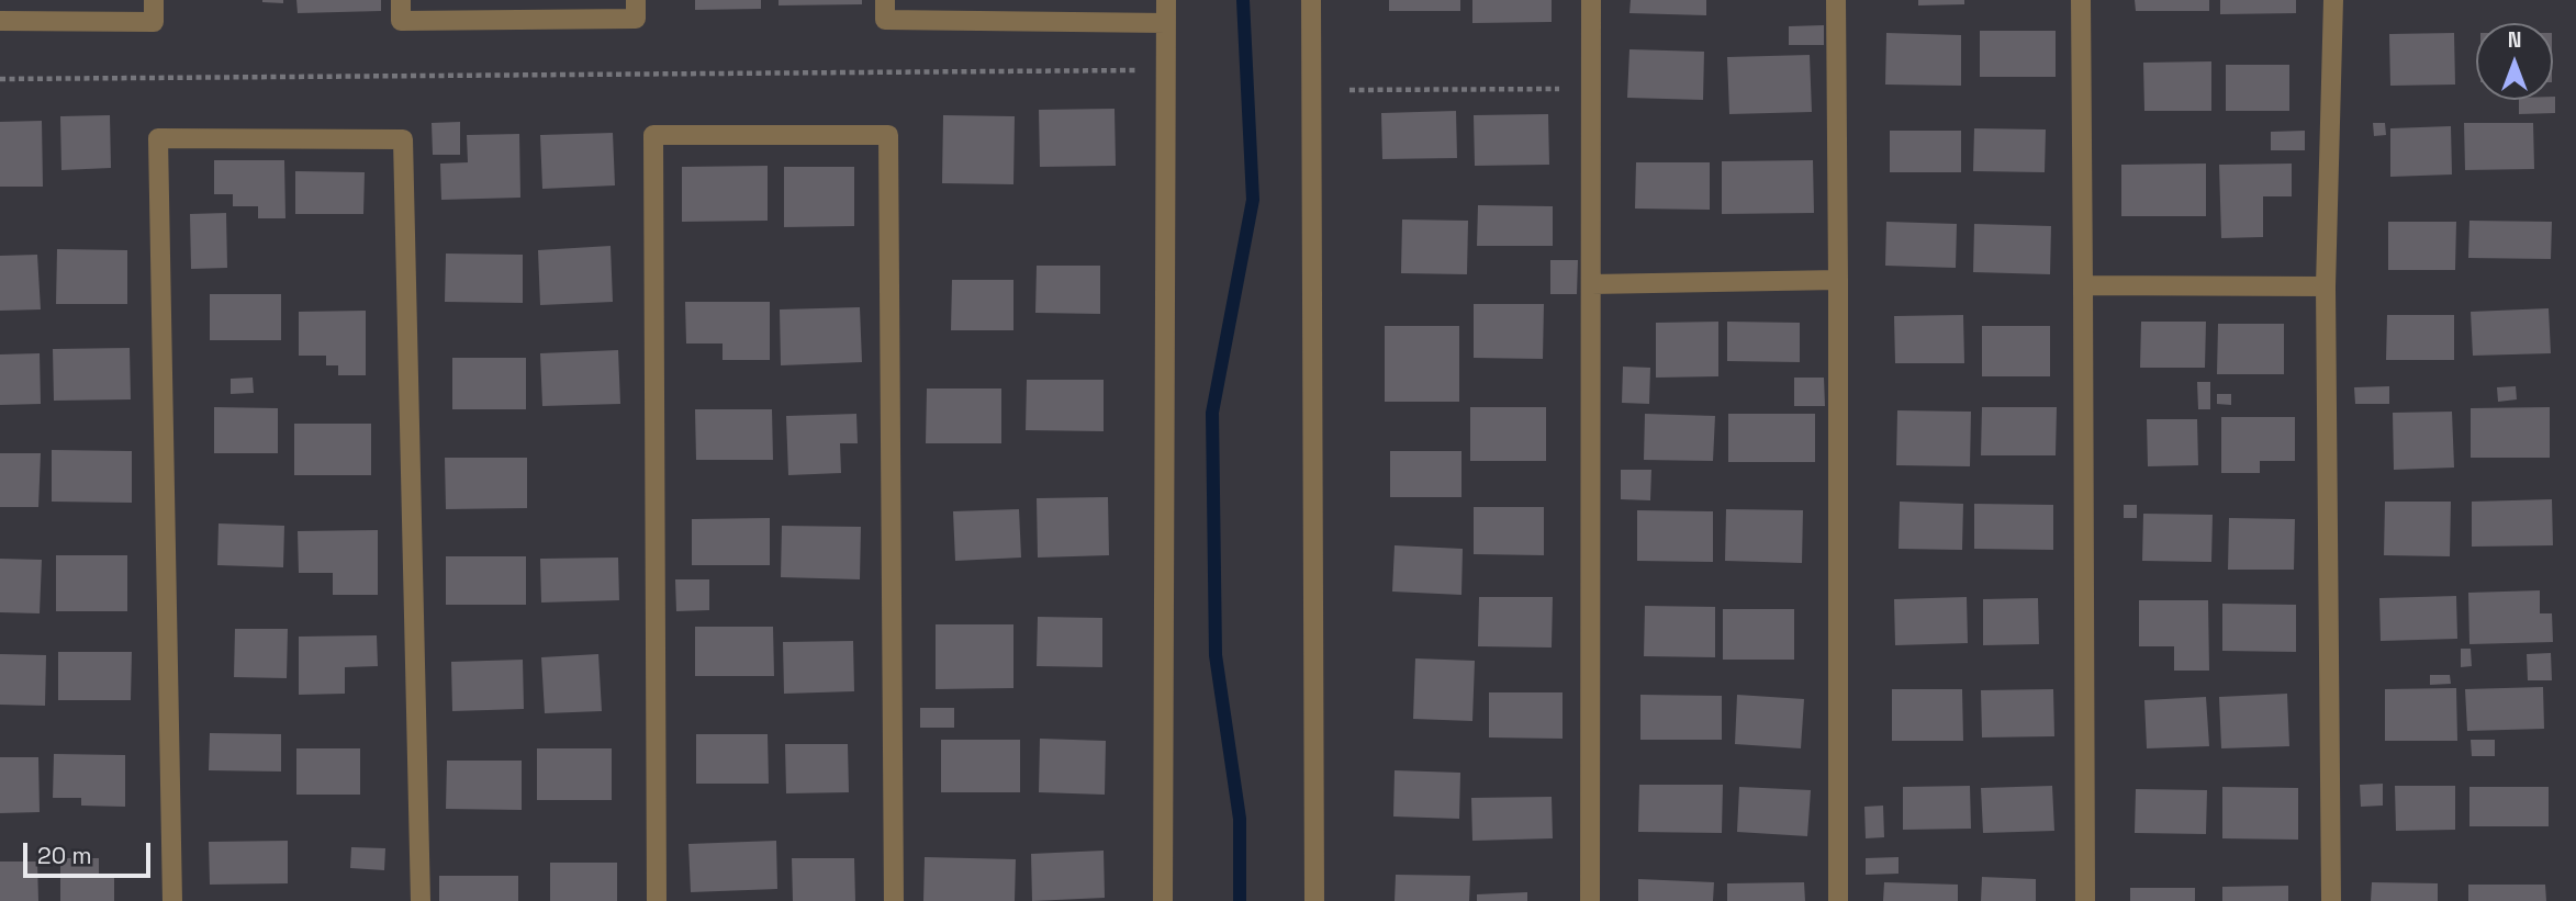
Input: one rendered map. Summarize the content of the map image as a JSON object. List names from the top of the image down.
{
  "scale_bar": "20 m",
  "north": "top"
}
